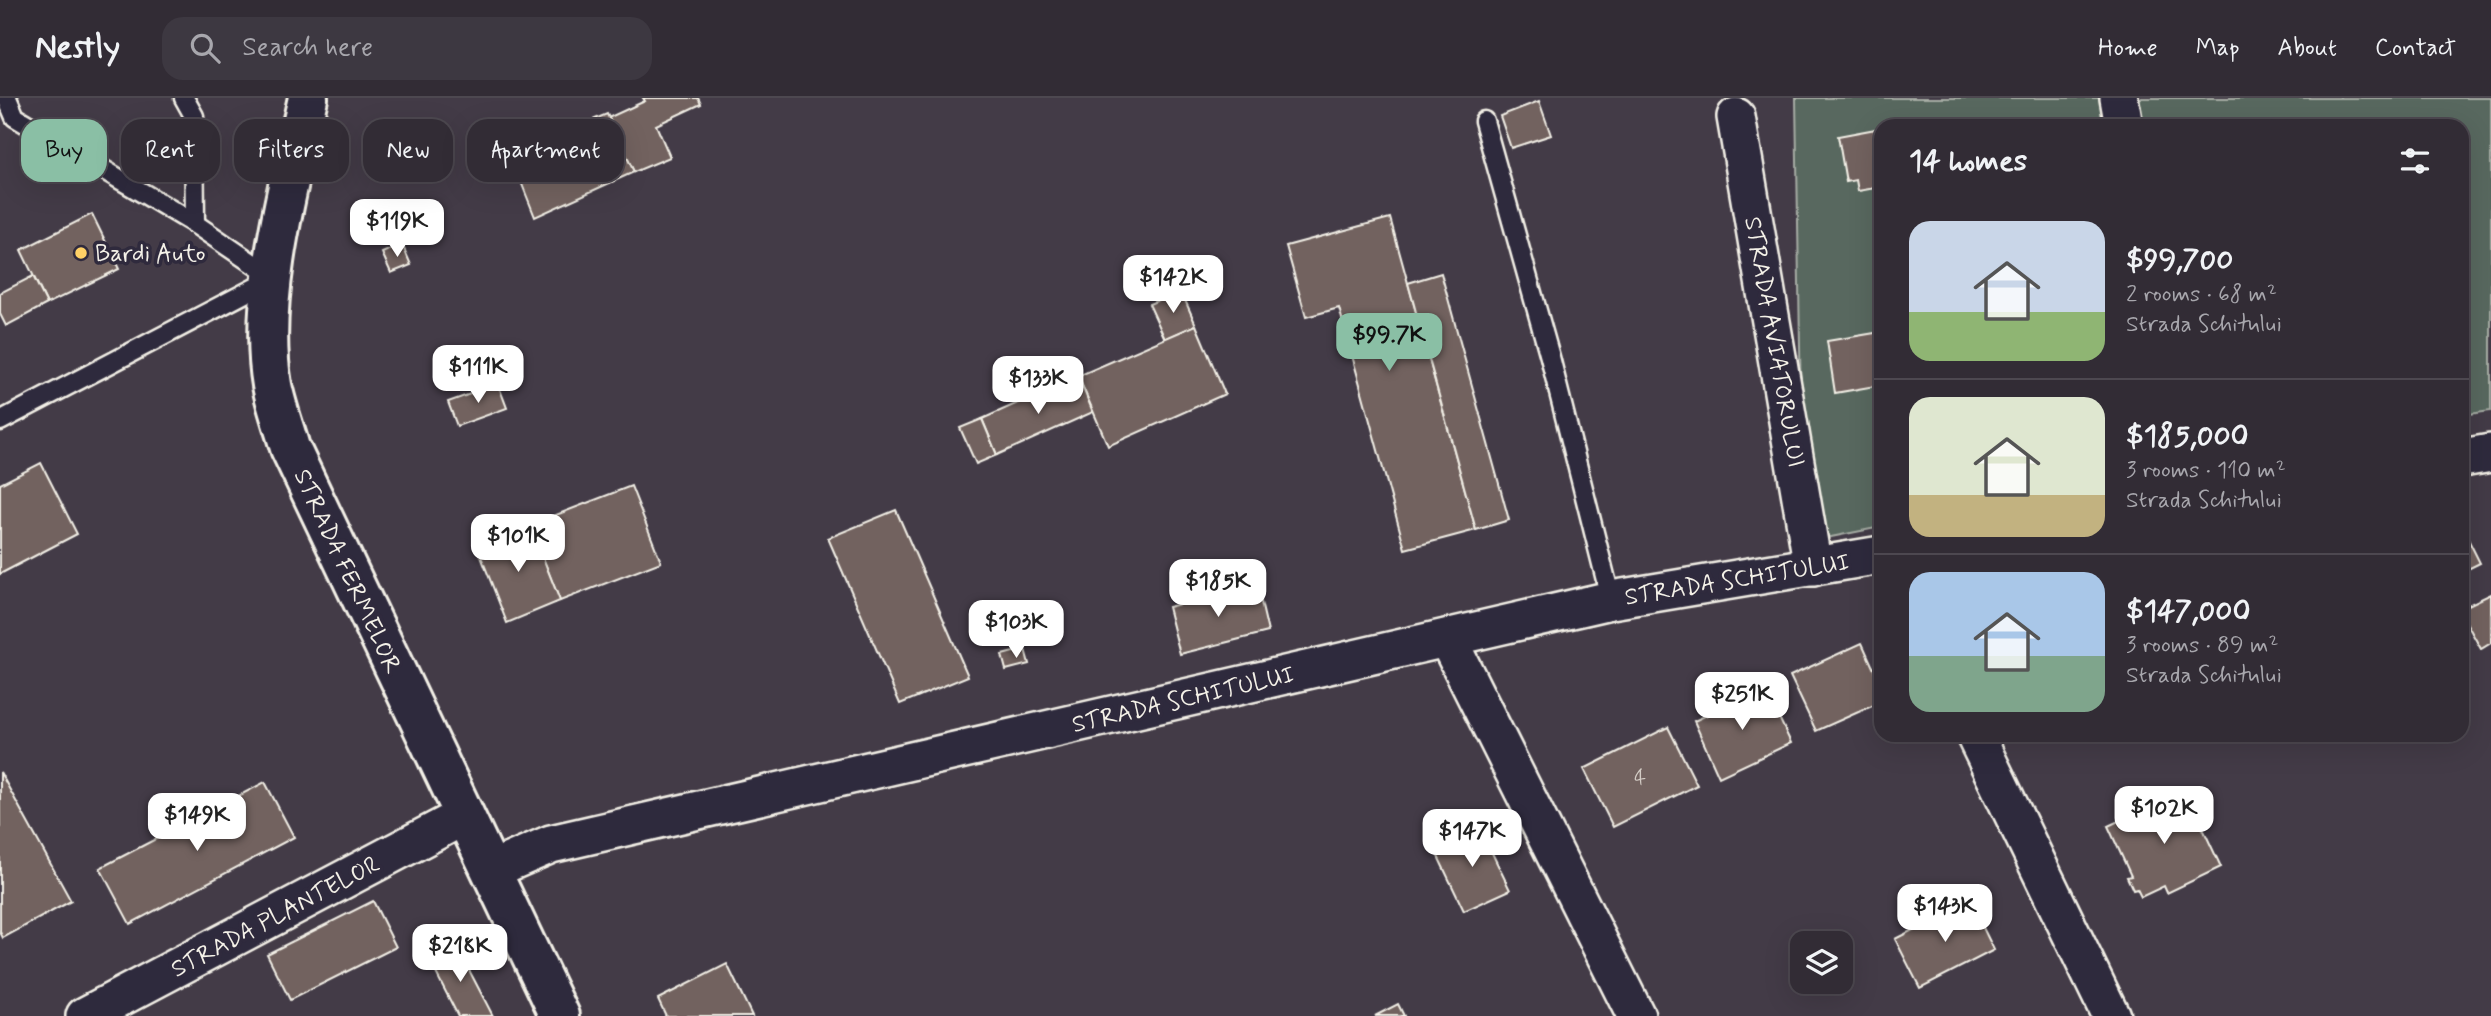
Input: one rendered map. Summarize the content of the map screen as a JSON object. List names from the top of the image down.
{
  "streets": {
    "street": [
      "STRADA AVIATORULUI",
      "STRADA FERMELOR",
      "STRADA SCHITULUI",
      "STRADA PLANTELOR"
    ]
  },
  "crossings": [
    ["STRADA AVIATORULUI", "STRADA SCHITULUI"],
    ["STRADA FERMELOR", "STRADA SCHITULUI"],
    ["STRADA FERMELOR", "STRADA PLANTELOR"]
  ],
  "places": ["Bardi Auto"],
  "house_numbers": ["4"],
  "page": {
    "header": "Nestly",
    "search": "Search here",
    "nav": [
      "Home",
      "Map",
      "About",
      "Contact"
    ],
    "chip": [
      "Buy",
      "Rent",
      "Filters",
      "New",
      "Apartment"
    ],
    "heading": "14 homes",
    "price": [
      "$119K",
      "$142K",
      "$99.7K",
      "$111K",
      "$133K",
      "$101K",
      "$185K",
      "$103K",
      "$251K",
      "$102K",
      "$149K",
      "$147K",
      "$143K",
      "$218K"
    ],
    "list": [
      {
        "name": "$99,700",
        "note": "2 rooms · 68 m² · Strada Schitului"
      },
      {
        "name": "$185,000",
        "note": "3 rooms · 110 m² · Strada Schitului"
      },
      {
        "name": "$147,000",
        "note": "3 rooms · 89 m² · Strada Schitului"
      }
    ]
  }
}
